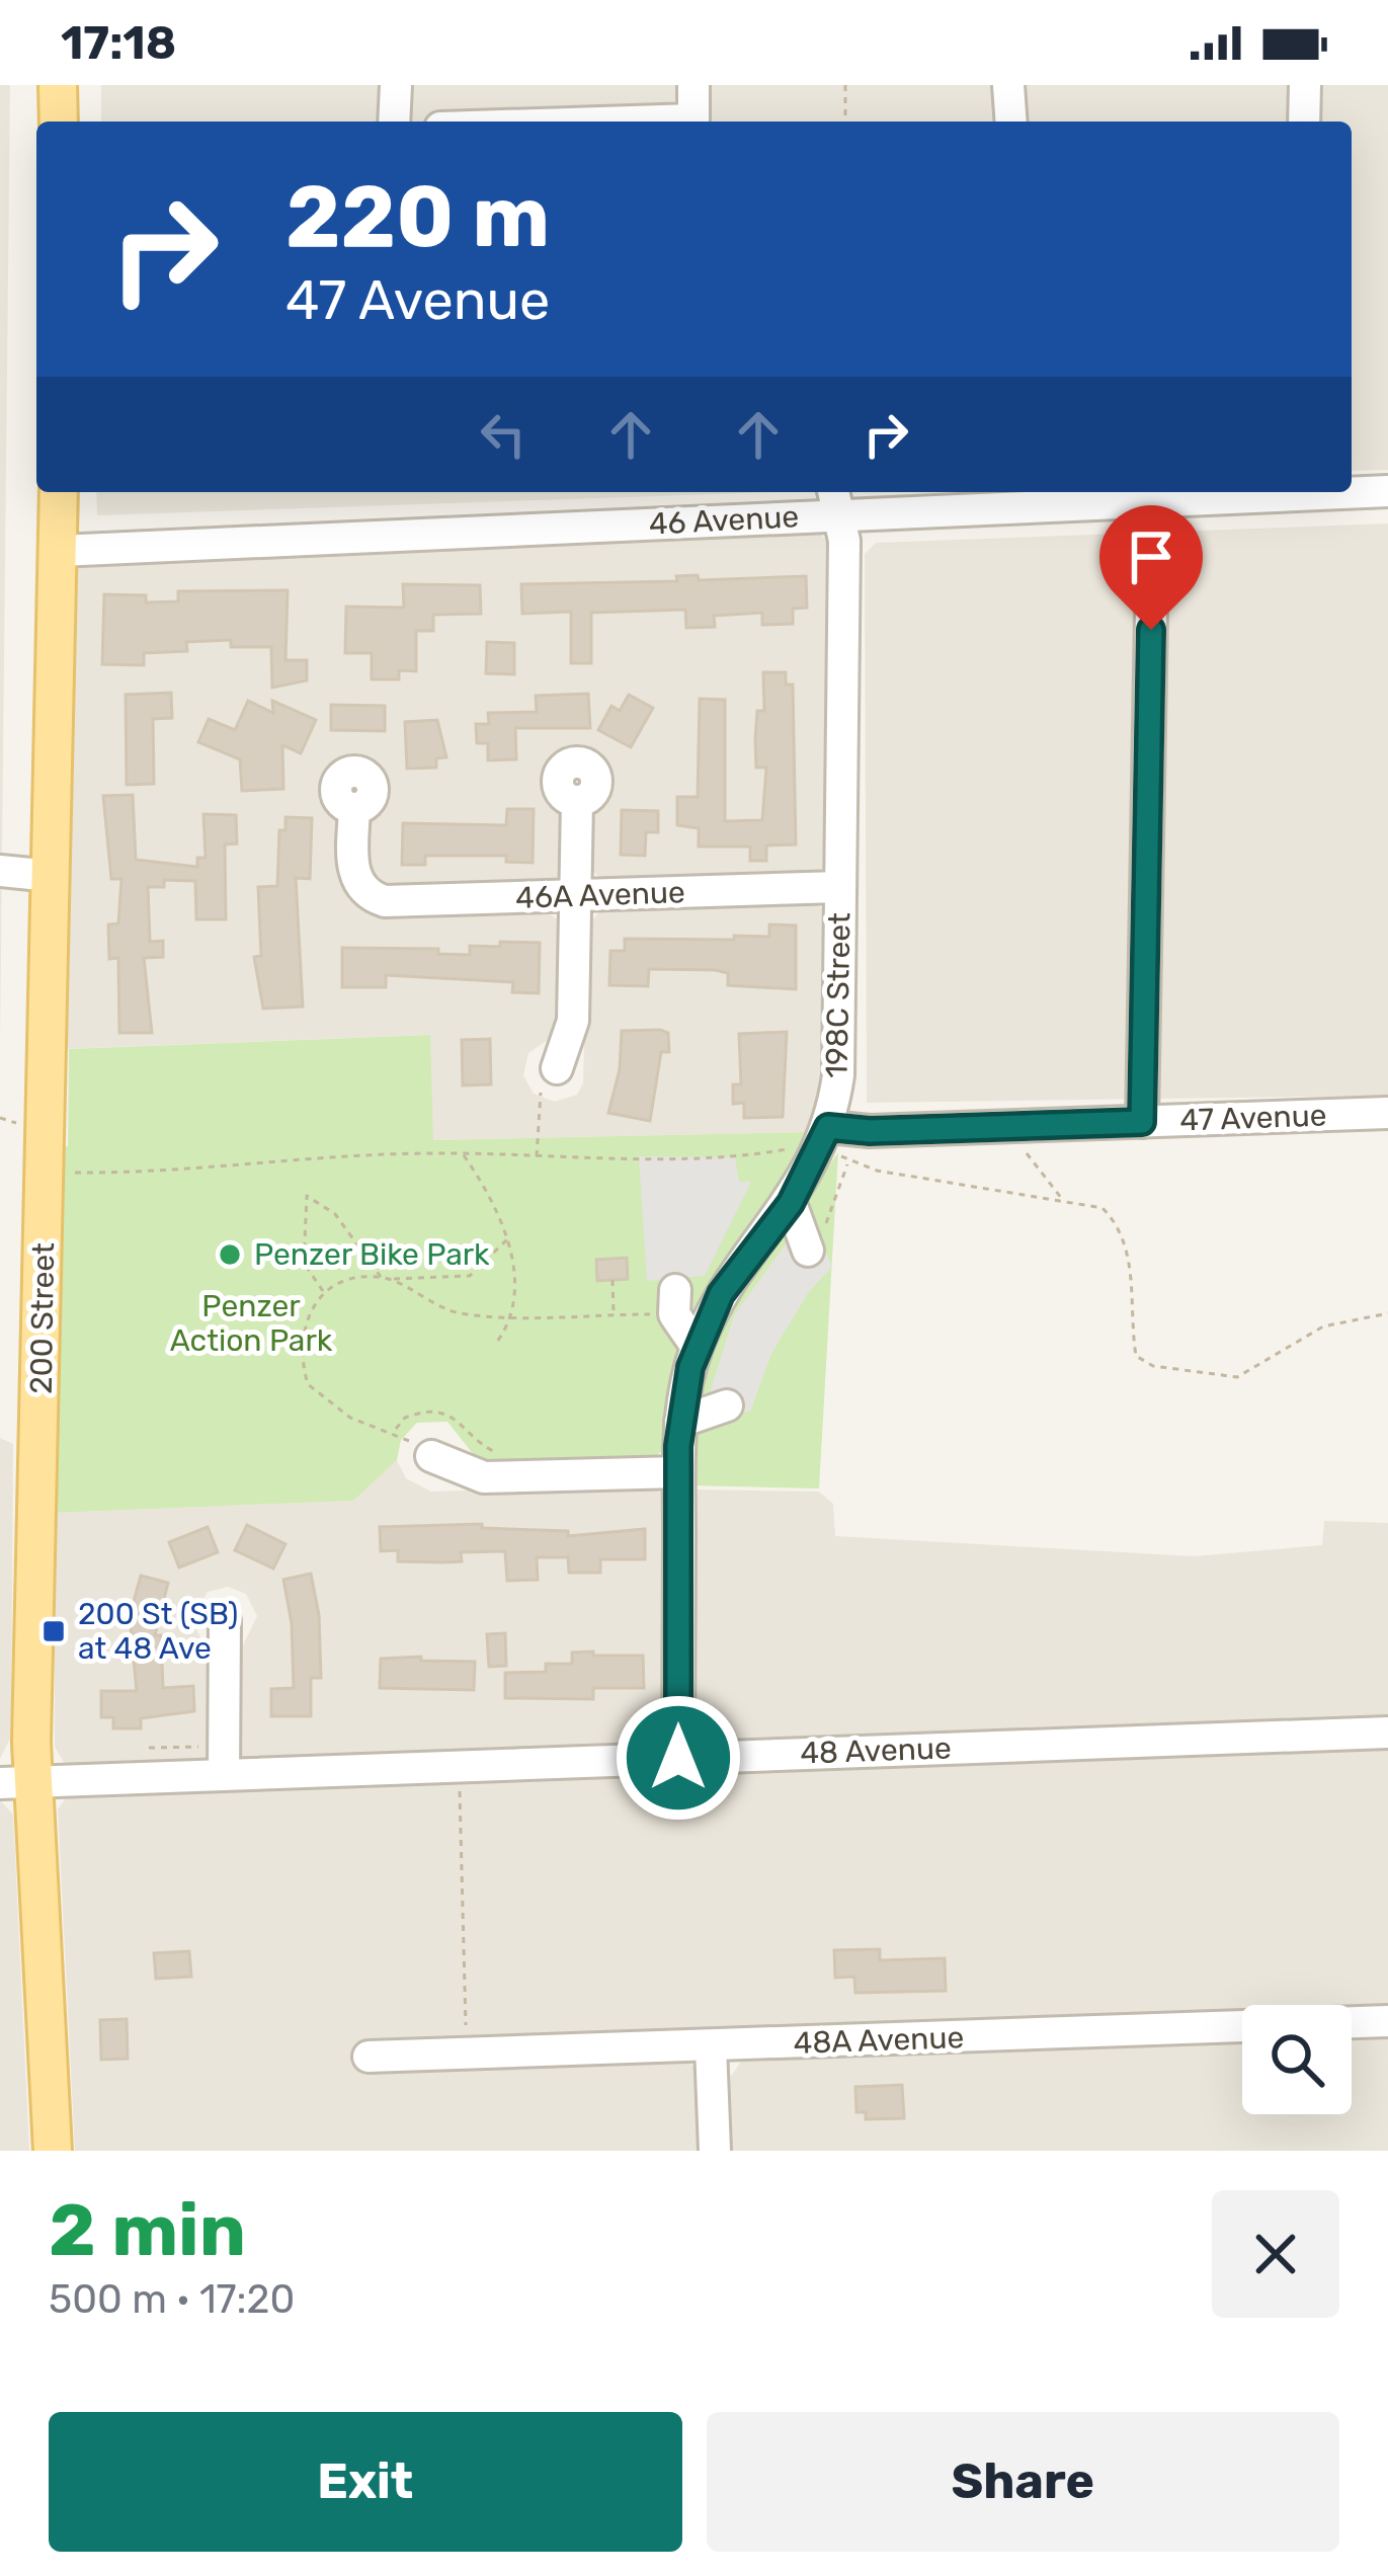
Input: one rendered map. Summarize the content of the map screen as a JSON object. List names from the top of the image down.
{
  "streets": {
    "main road": ["200 Street"],
    "street": [
      "46 Avenue",
      "46A Avenue",
      "198C Street",
      "47 Avenue",
      "48 Avenue",
      "48A Avenue"
    ]
  },
  "crossings": [
    ["46 Avenue", "198C Street"],
    ["46 Avenue", "200 Street"],
    ["46A Avenue", "198C Street"],
    ["198C Street", "47 Avenue"],
    ["198C Street", "48 Avenue"],
    ["200 Street", "48 Avenue"]
  ],
  "parks": ["Penzer Action Park"],
  "places": {
    "other": ["Penzer Bike Park"],
    "transit": ["200 St (SB) at 48 Ave"]
  },
  "page": {
    "status": "17:18",
    "turn": ["220 m", "47 Avenue"],
    "heading": ["2 min", "500 m · 17:20"],
    "buttons": ["Exit", "Share"]
  }
}
